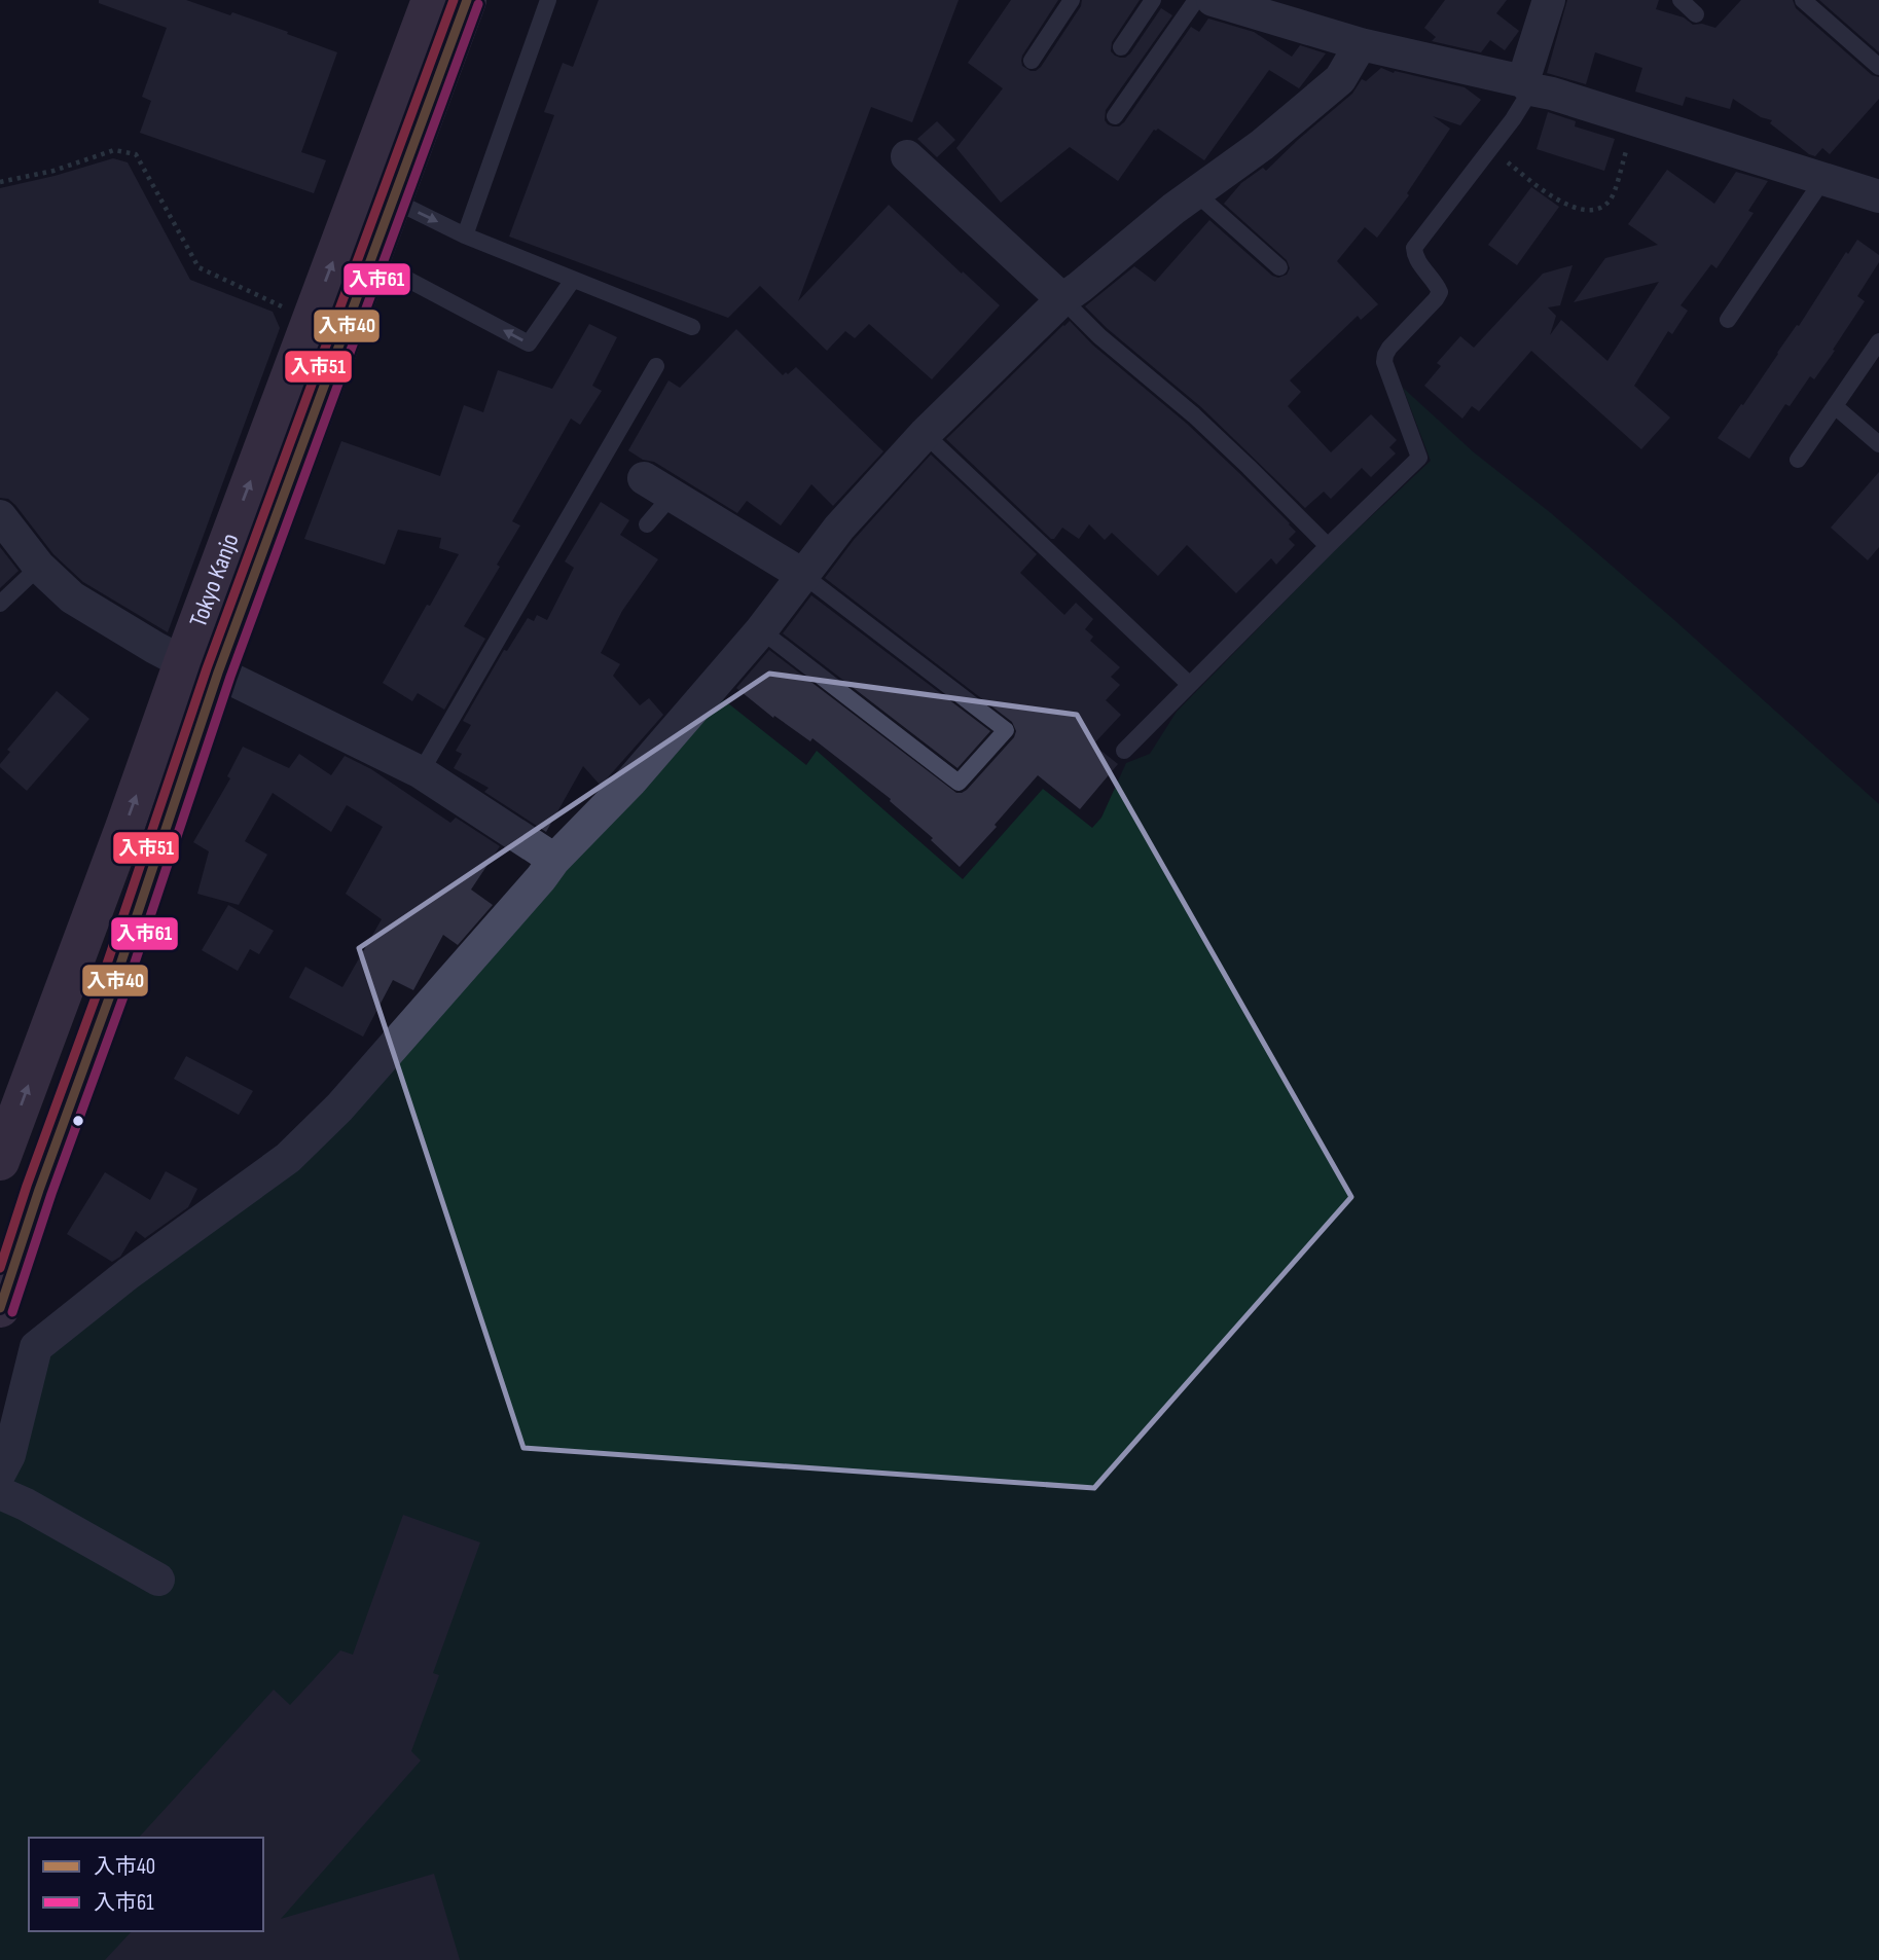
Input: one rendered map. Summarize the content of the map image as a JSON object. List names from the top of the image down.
{
  "streets": {
    "highway": ["Tokyo Kanjo"]
  },
  "lines": ["transit line 入市40", "transit line 入市51", "transit line 入市61"],
  "legend": ["入市40", "入市61"]
}
